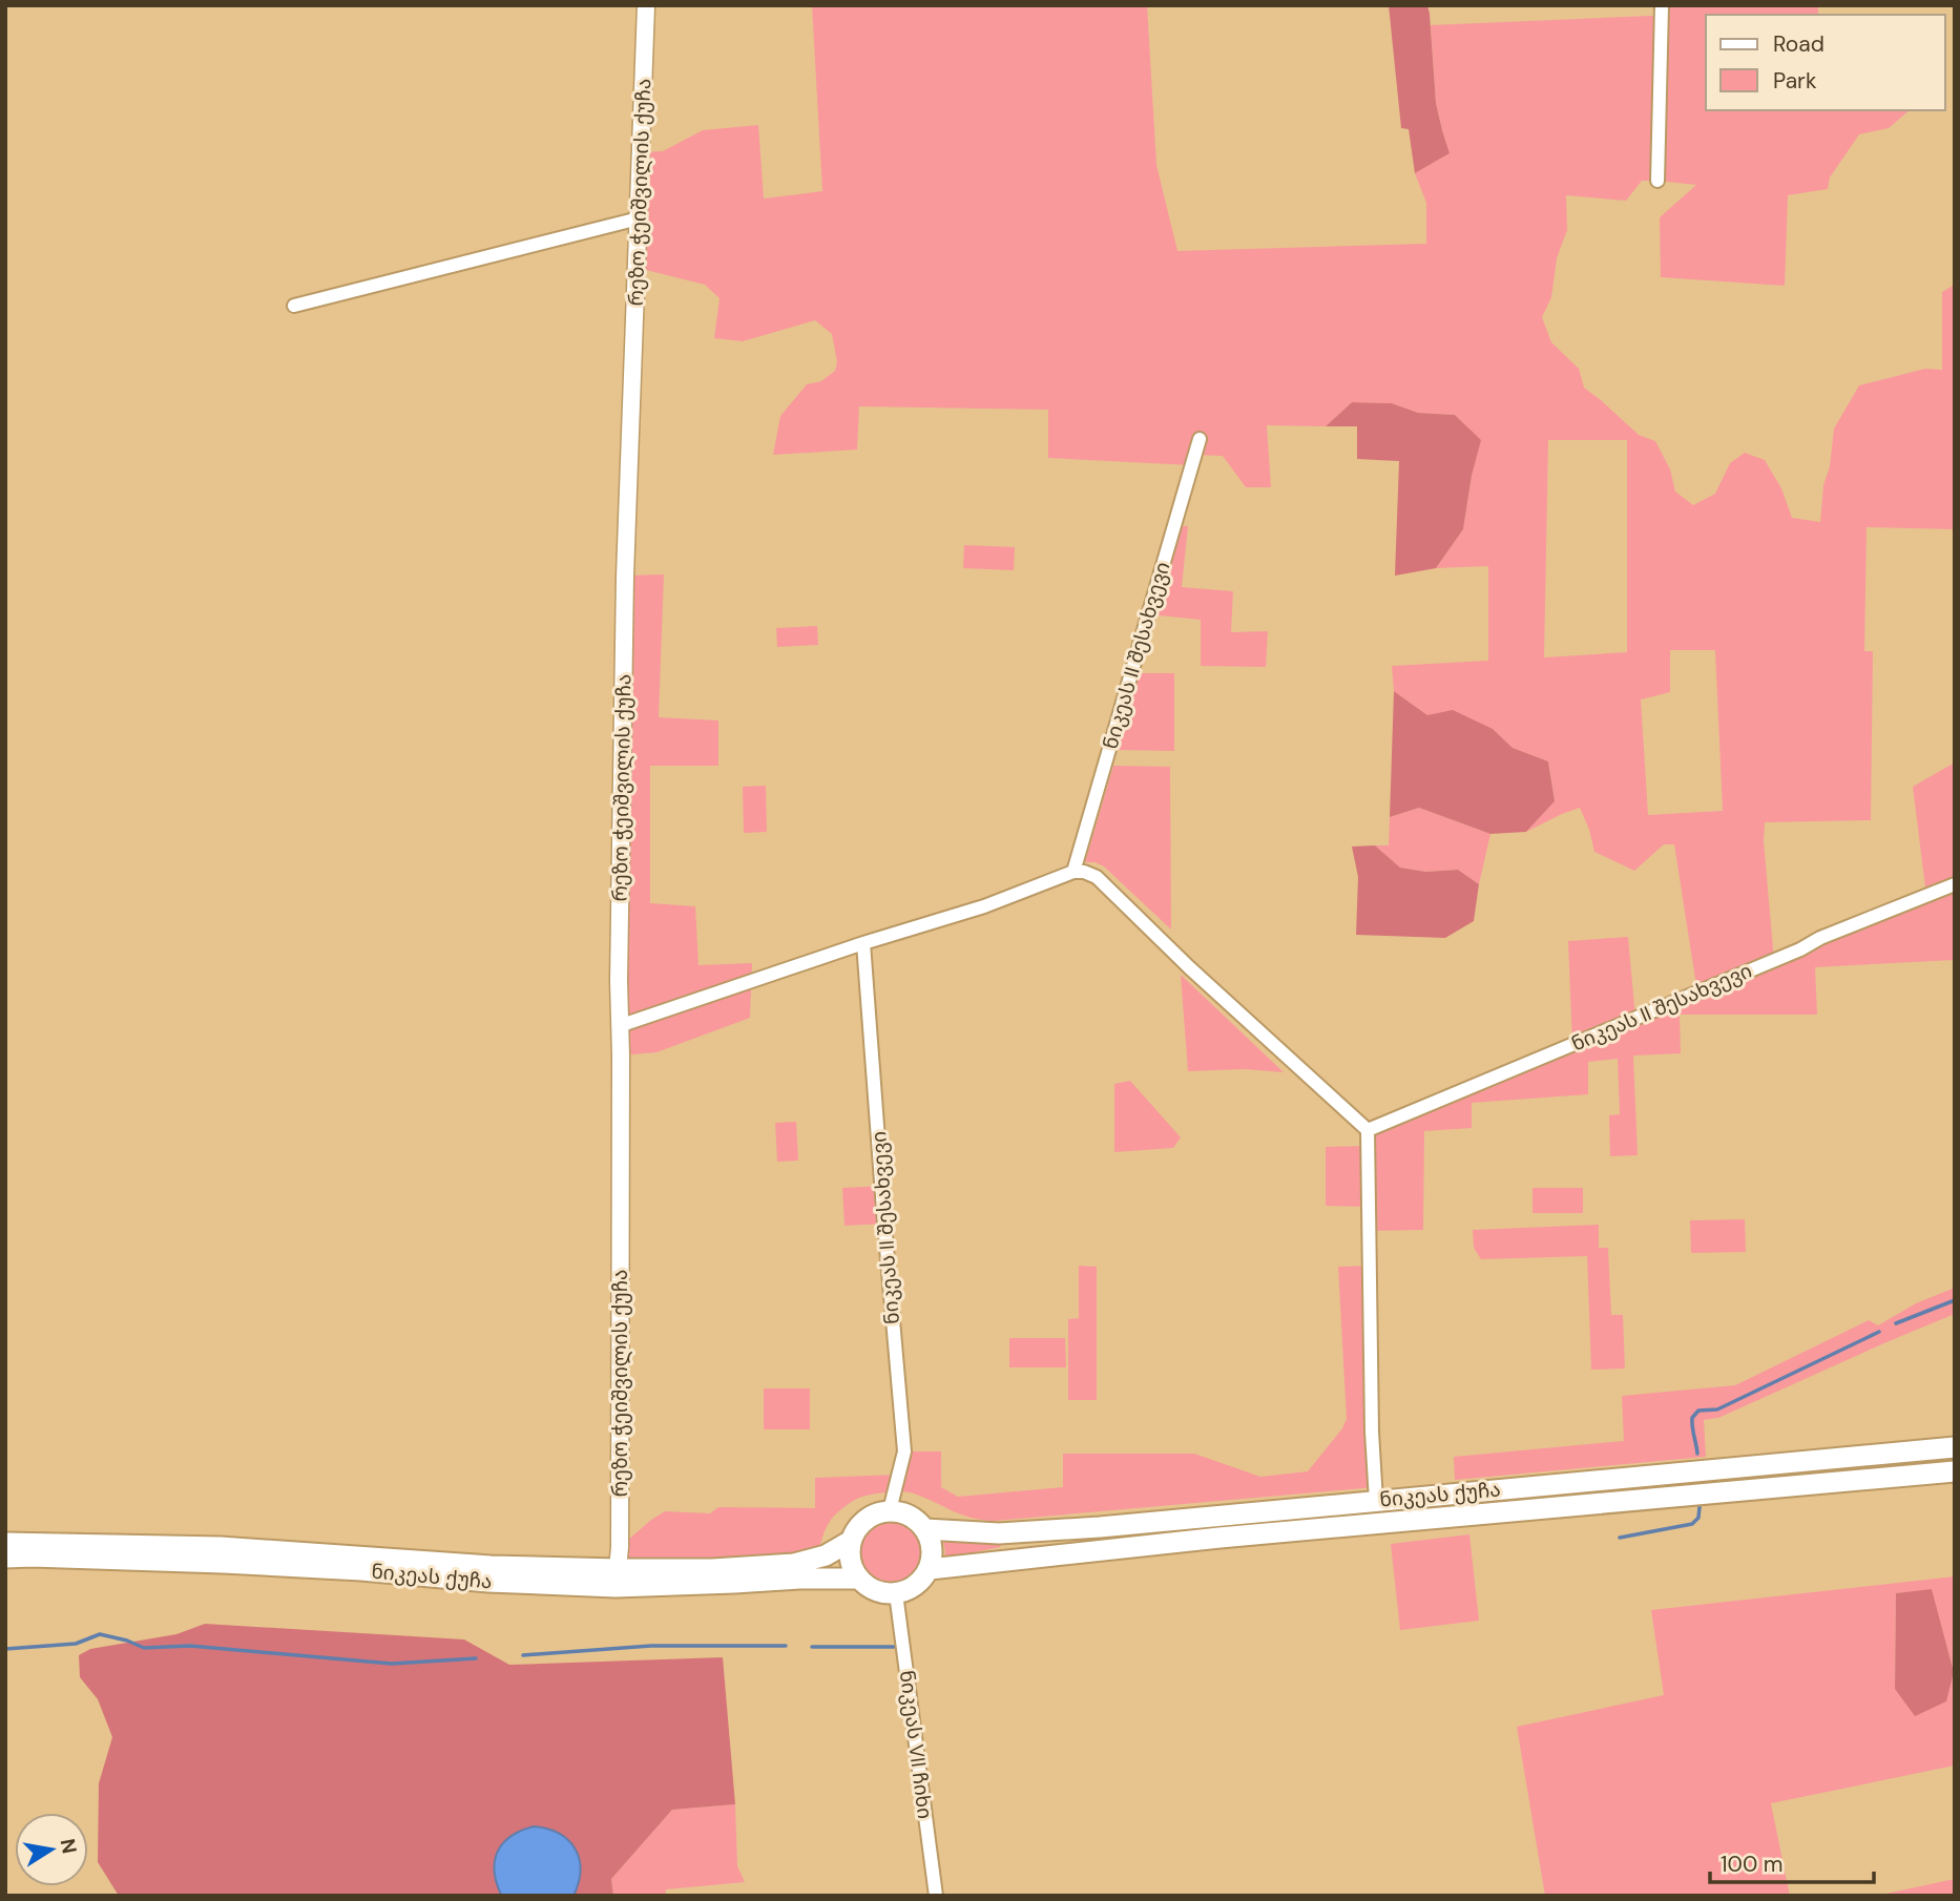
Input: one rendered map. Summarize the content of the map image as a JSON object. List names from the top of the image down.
{
  "streets": {
    "main road": ["რეზო ჭეიშვილის ქუჩა", "ნიკეას ქუჩა"],
    "street": ["ნიკეას II შესახვევი", "ნიკეას VII ჩიხი"]
  },
  "crossings": [
    ["რეზო ჭეიშვილის ქუჩა", "ნიკეას ქუჩა"],
    ["ნიკეას II შესახვევი", "ნიკეას ქუჩა"],
    ["ნიკეას II შესახვევი", "ნიკეას VII ჩიხი"],
    ["ნიკეას ქუჩა", "ნიკეას VII ჩიხი"]
  ],
  "legend": ["Road", "Park"],
  "scale_bar": "100 m",
  "north": "right"
}
